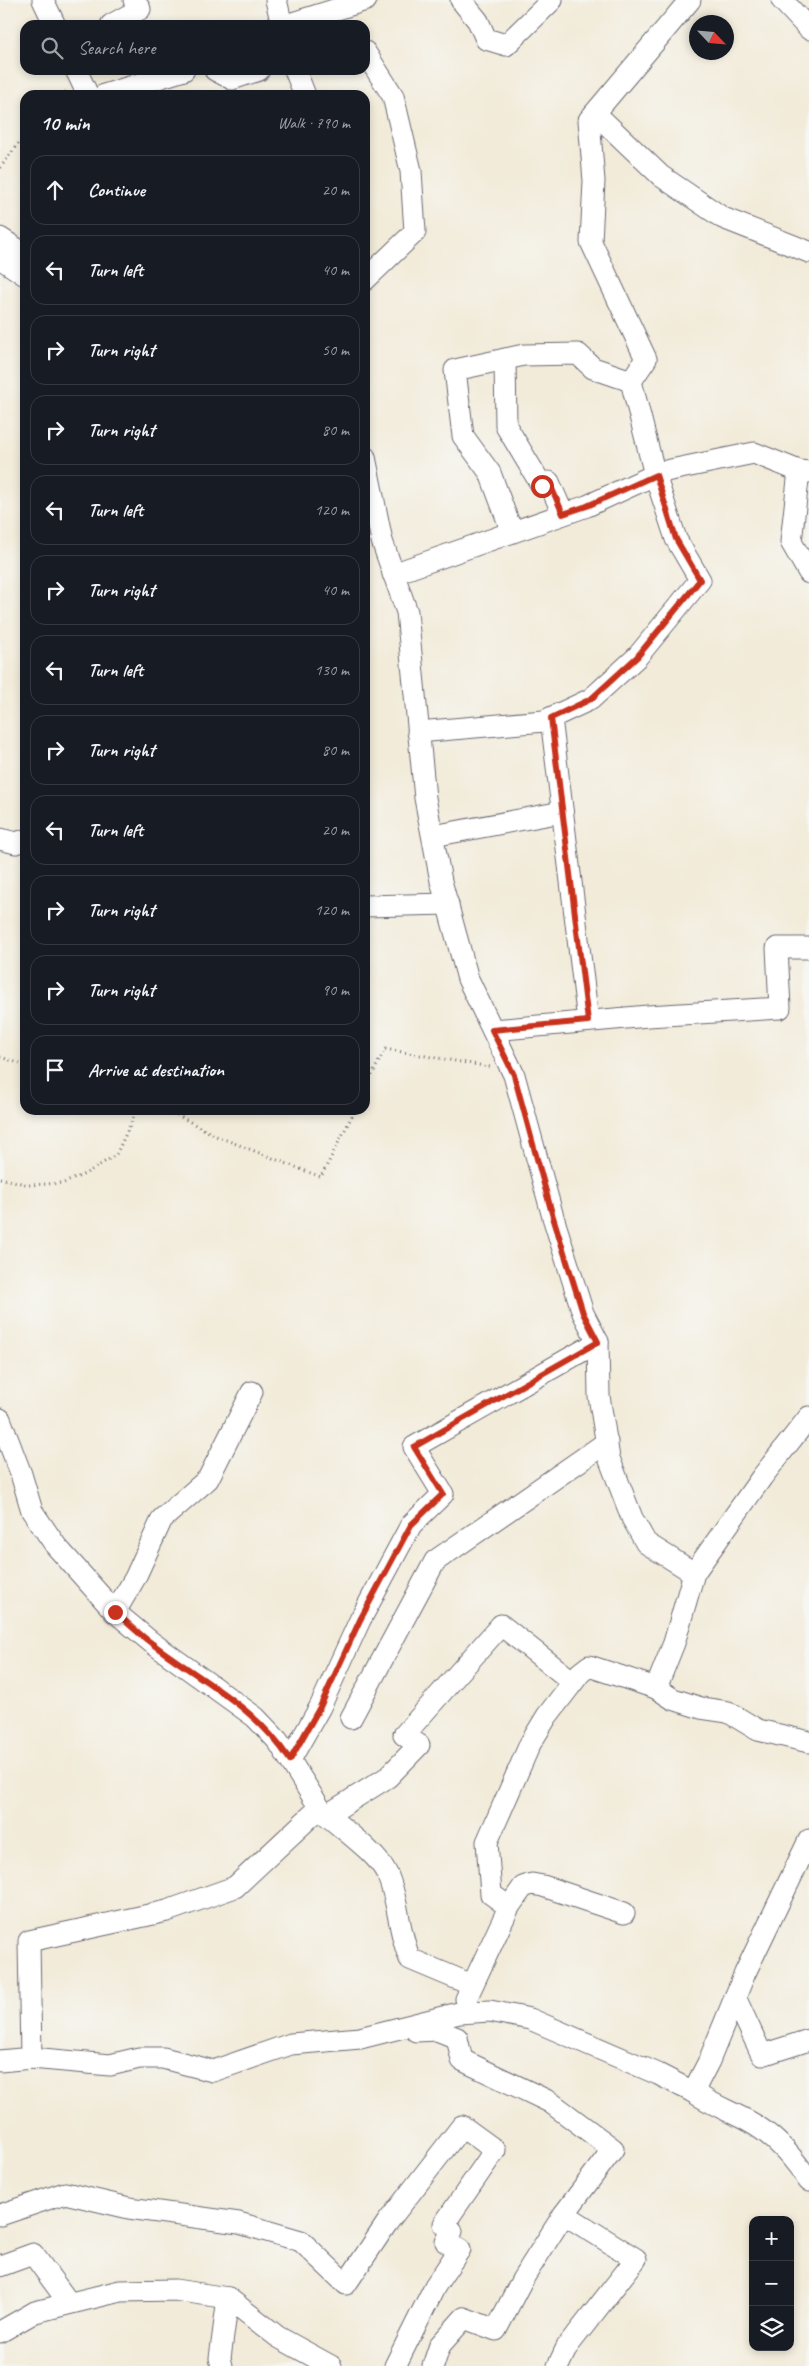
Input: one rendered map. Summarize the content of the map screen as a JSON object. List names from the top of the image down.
{
  "north": "bottom right",
  "page": {
    "search": "Search here",
    "heading": ["10 min", "Walk · 790 m"],
    "list": [
      ["Continue", "20 m"],
      ["Turn left", "40 m"],
      ["Turn right", "50 m"],
      ["Turn right", "80 m"],
      ["Turn left", "120 m"],
      ["Turn right", "40 m"],
      ["Turn left", "130 m"],
      ["Turn right", "80 m"],
      ["Turn left", "20 m"],
      ["Turn right", "120 m"],
      ["Turn right", "90 m"],
      "Arrive at destination"
    ],
    "map_buttons": ["+", "−"]
  }
}
